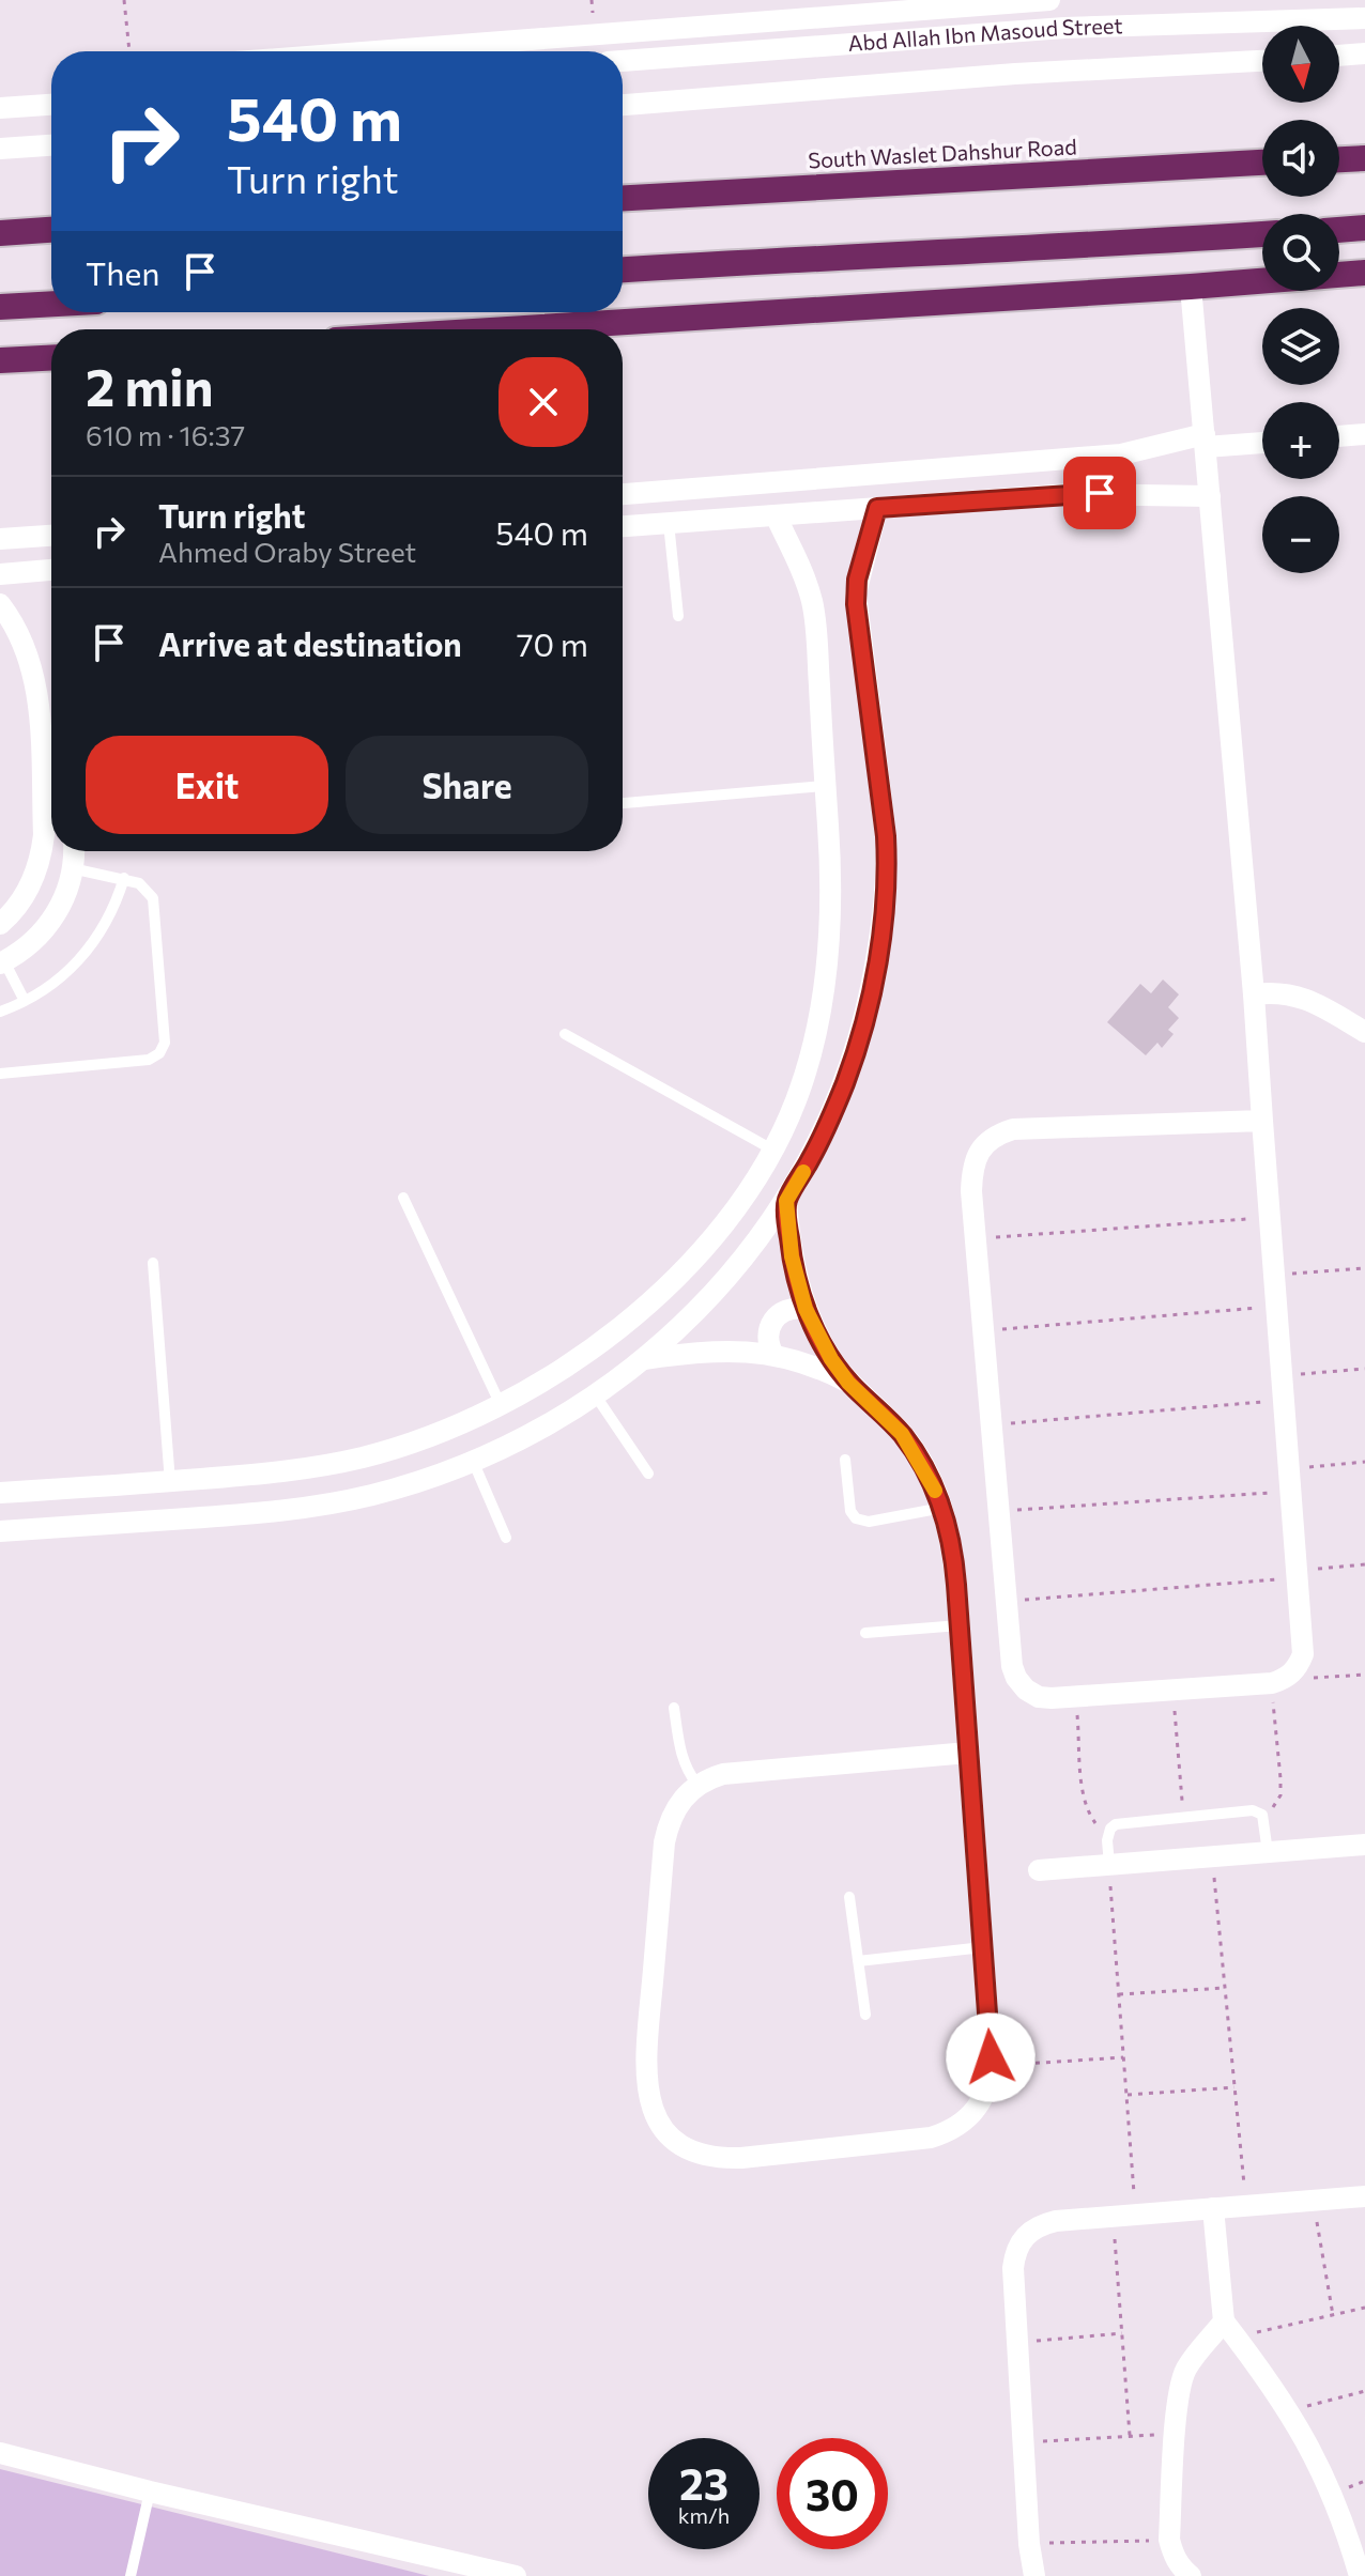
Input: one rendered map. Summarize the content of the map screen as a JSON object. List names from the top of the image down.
{
  "streets": {
    "highway": ["South Waslet Dahshur Road"],
    "street": ["Abd Allah Ibn Masoud Street"]
  },
  "north": "bottom",
  "page": {
    "map_buttons": ["+", "−"],
    "turn": ["540 m", "Turn right"],
    "then": "Then",
    "heading": ["2 min", "610 m · 16:37"],
    "list": [
      {
        "name": "Turn right",
        "note": "Ahmed Oraby Street",
        "value": "540 m"
      },
      {
        "name": "Arrive at destination",
        "value": "70 m"
      }
    ],
    "buttons": ["Exit", "Share"],
    "speed": "23 km/h",
    "limit": "30"
  }
}
